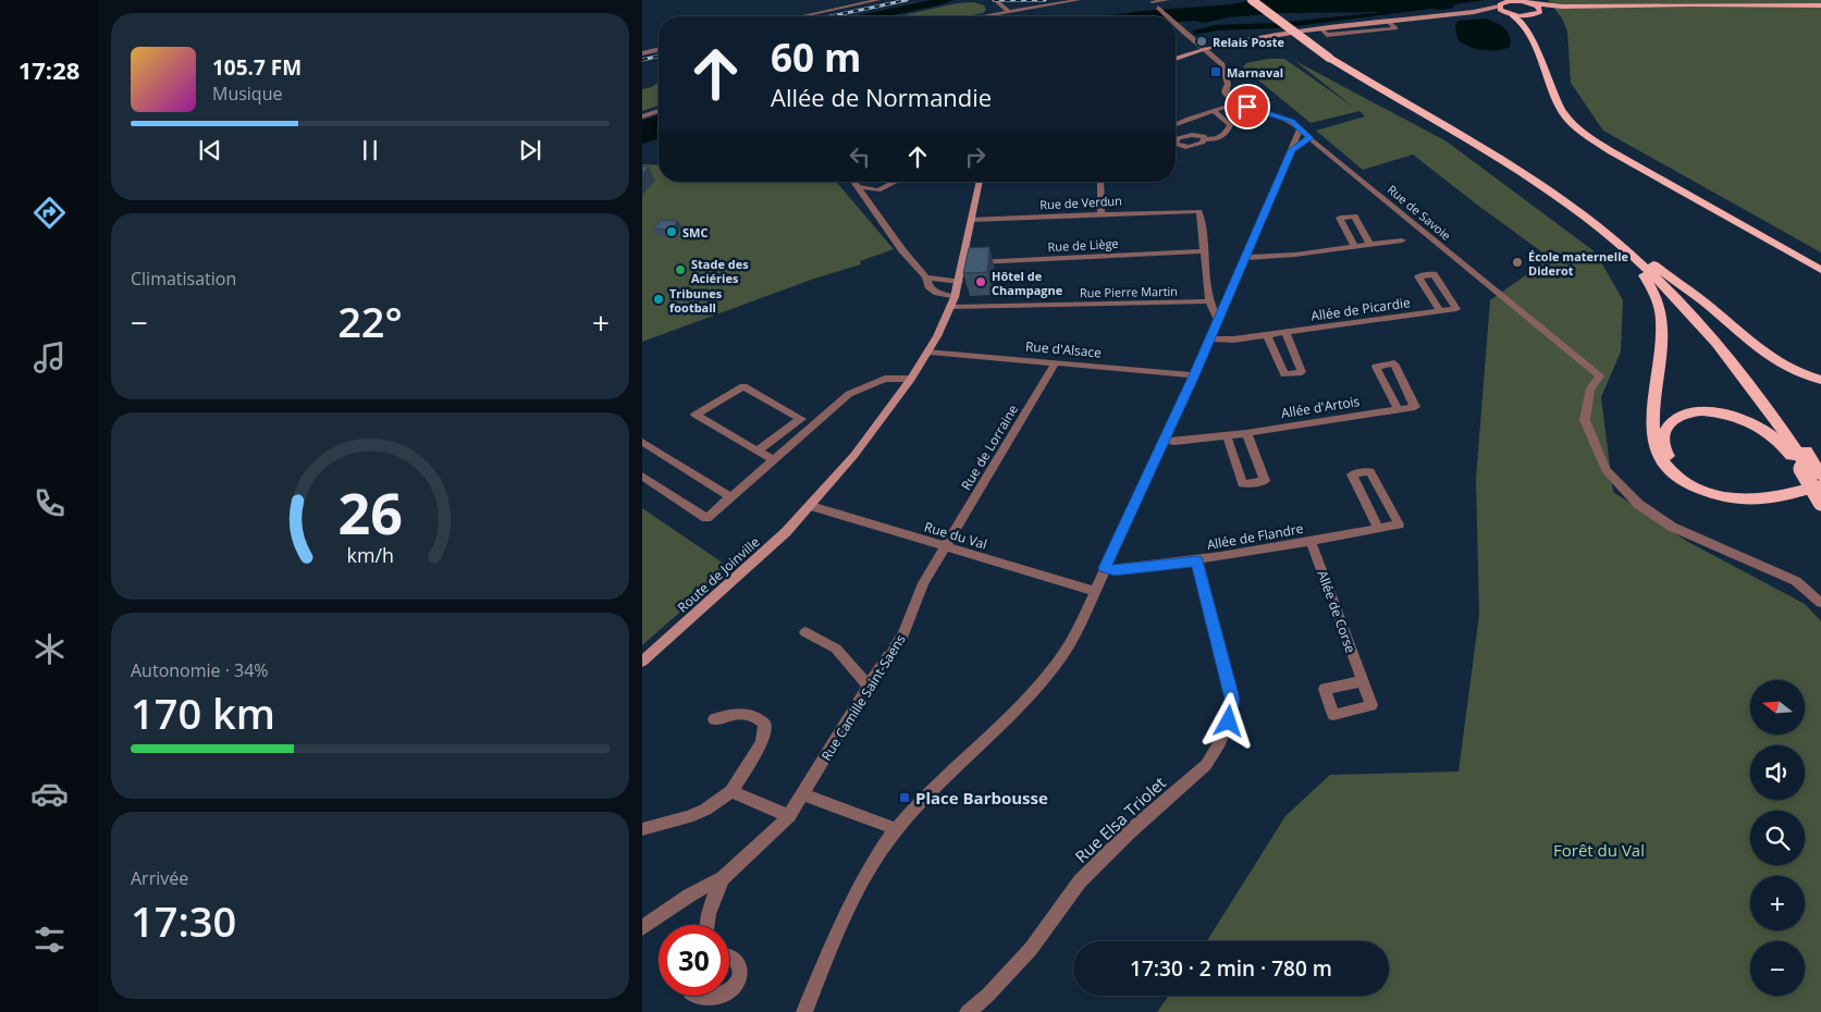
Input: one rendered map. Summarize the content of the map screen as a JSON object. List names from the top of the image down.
{
  "streets": {
    "main road": ["Route de Joinville"],
    "street": [
      "Rue de Verdun",
      "Rue de Savoie",
      "Rue de Liège",
      "Rue Pierre Martin",
      "Allée de Picardie",
      "Rue d'Alsace",
      "Allée d'Artois",
      "Rue de Lorraine",
      "Rue du Val",
      "Allée de Flandre",
      "Allée de Corse",
      "Rue Camille Saint-Saëns",
      "Rue Elsa Triolet"
    ]
  },
  "crossings": [
    ["Rue de Verdun", "Rue de Liège"],
    ["Rue de Verdun", "Route de Joinville"],
    ["Rue de Liège", "Route de Joinville"],
    ["Rue Pierre Martin", "Route de Joinville"],
    ["Rue d'Alsace", "Rue de Lorraine"],
    ["Rue d'Alsace", "Route de Joinville"],
    ["Rue de Lorraine", "Rue du Val"],
    ["Rue de Lorraine", "Rue Camille Saint-Saëns"],
    ["Rue du Val", "Route de Joinville"],
    ["Rue du Val", "Rue Camille Saint-Saëns"],
    ["Allée de Flandre", "Allée de Corse"],
    ["Allée de Flandre", "Rue Elsa Triolet"]
  ],
  "parks": ["Forêt du Val"],
  "places": {
    "other": [
      "Relais Poste",
      "SMC",
      "École maternelle Diderot",
      "Stade des Aciéries",
      "Hôtel de Champagne",
      "Tribunes football"
    ],
    "transit": ["Marnaval", "Place Barbousse"]
  },
  "north": "left",
  "page": {
    "tabs": "17:28",
    "turn": ["60 m", "Allée de Normandie"],
    "song": ["105.7 FM", "Musique"],
    "tile": [
      "Climatisation",
      ["Autonomie · 34%", "170 km"],
      ["Arrivée", "17:30"]
    ],
    "heat": ["−", "22°", "+"],
    "map_buttons": ["+", "−"],
    "limit": "30",
    "trip": "17:30 · 2 min · 780 m",
    "gauge": ["26", "km/h"]
  }
}
